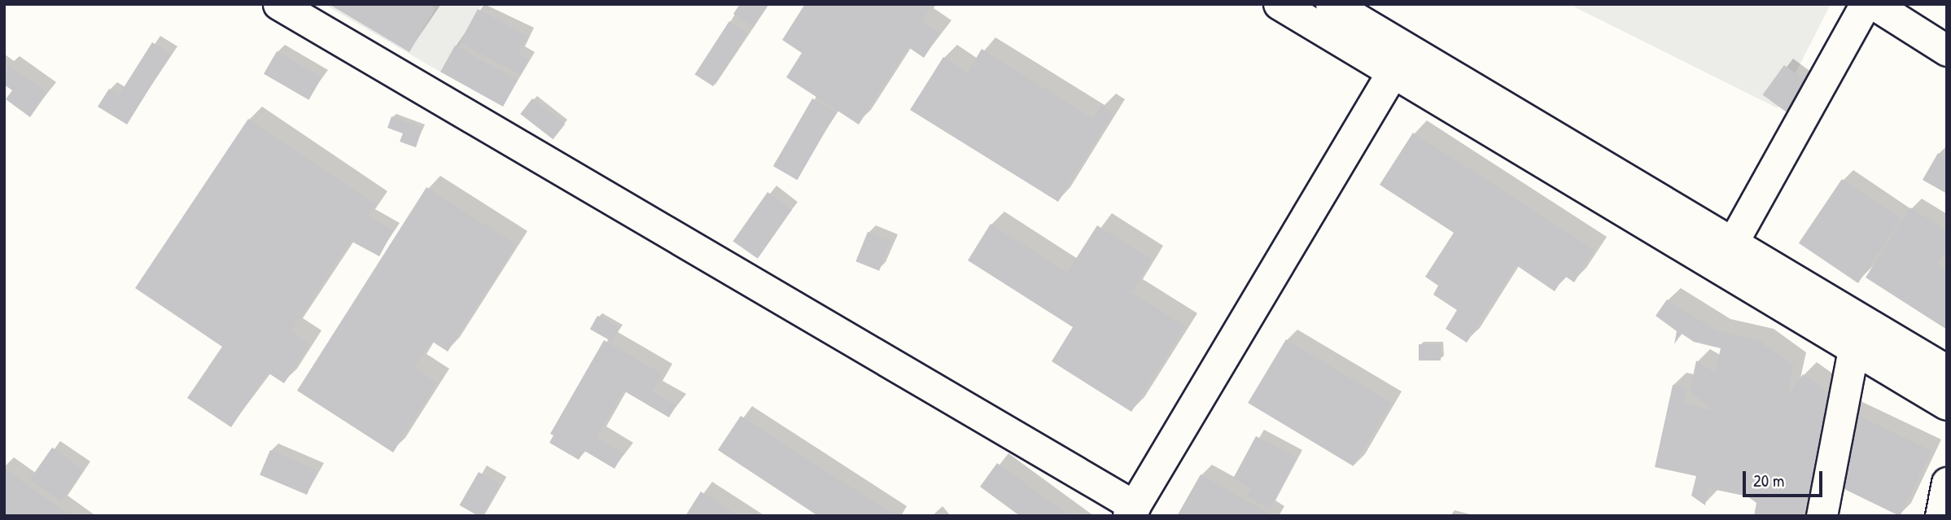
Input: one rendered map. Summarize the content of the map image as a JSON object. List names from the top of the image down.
{
  "scale_bar": "20 m"
}
